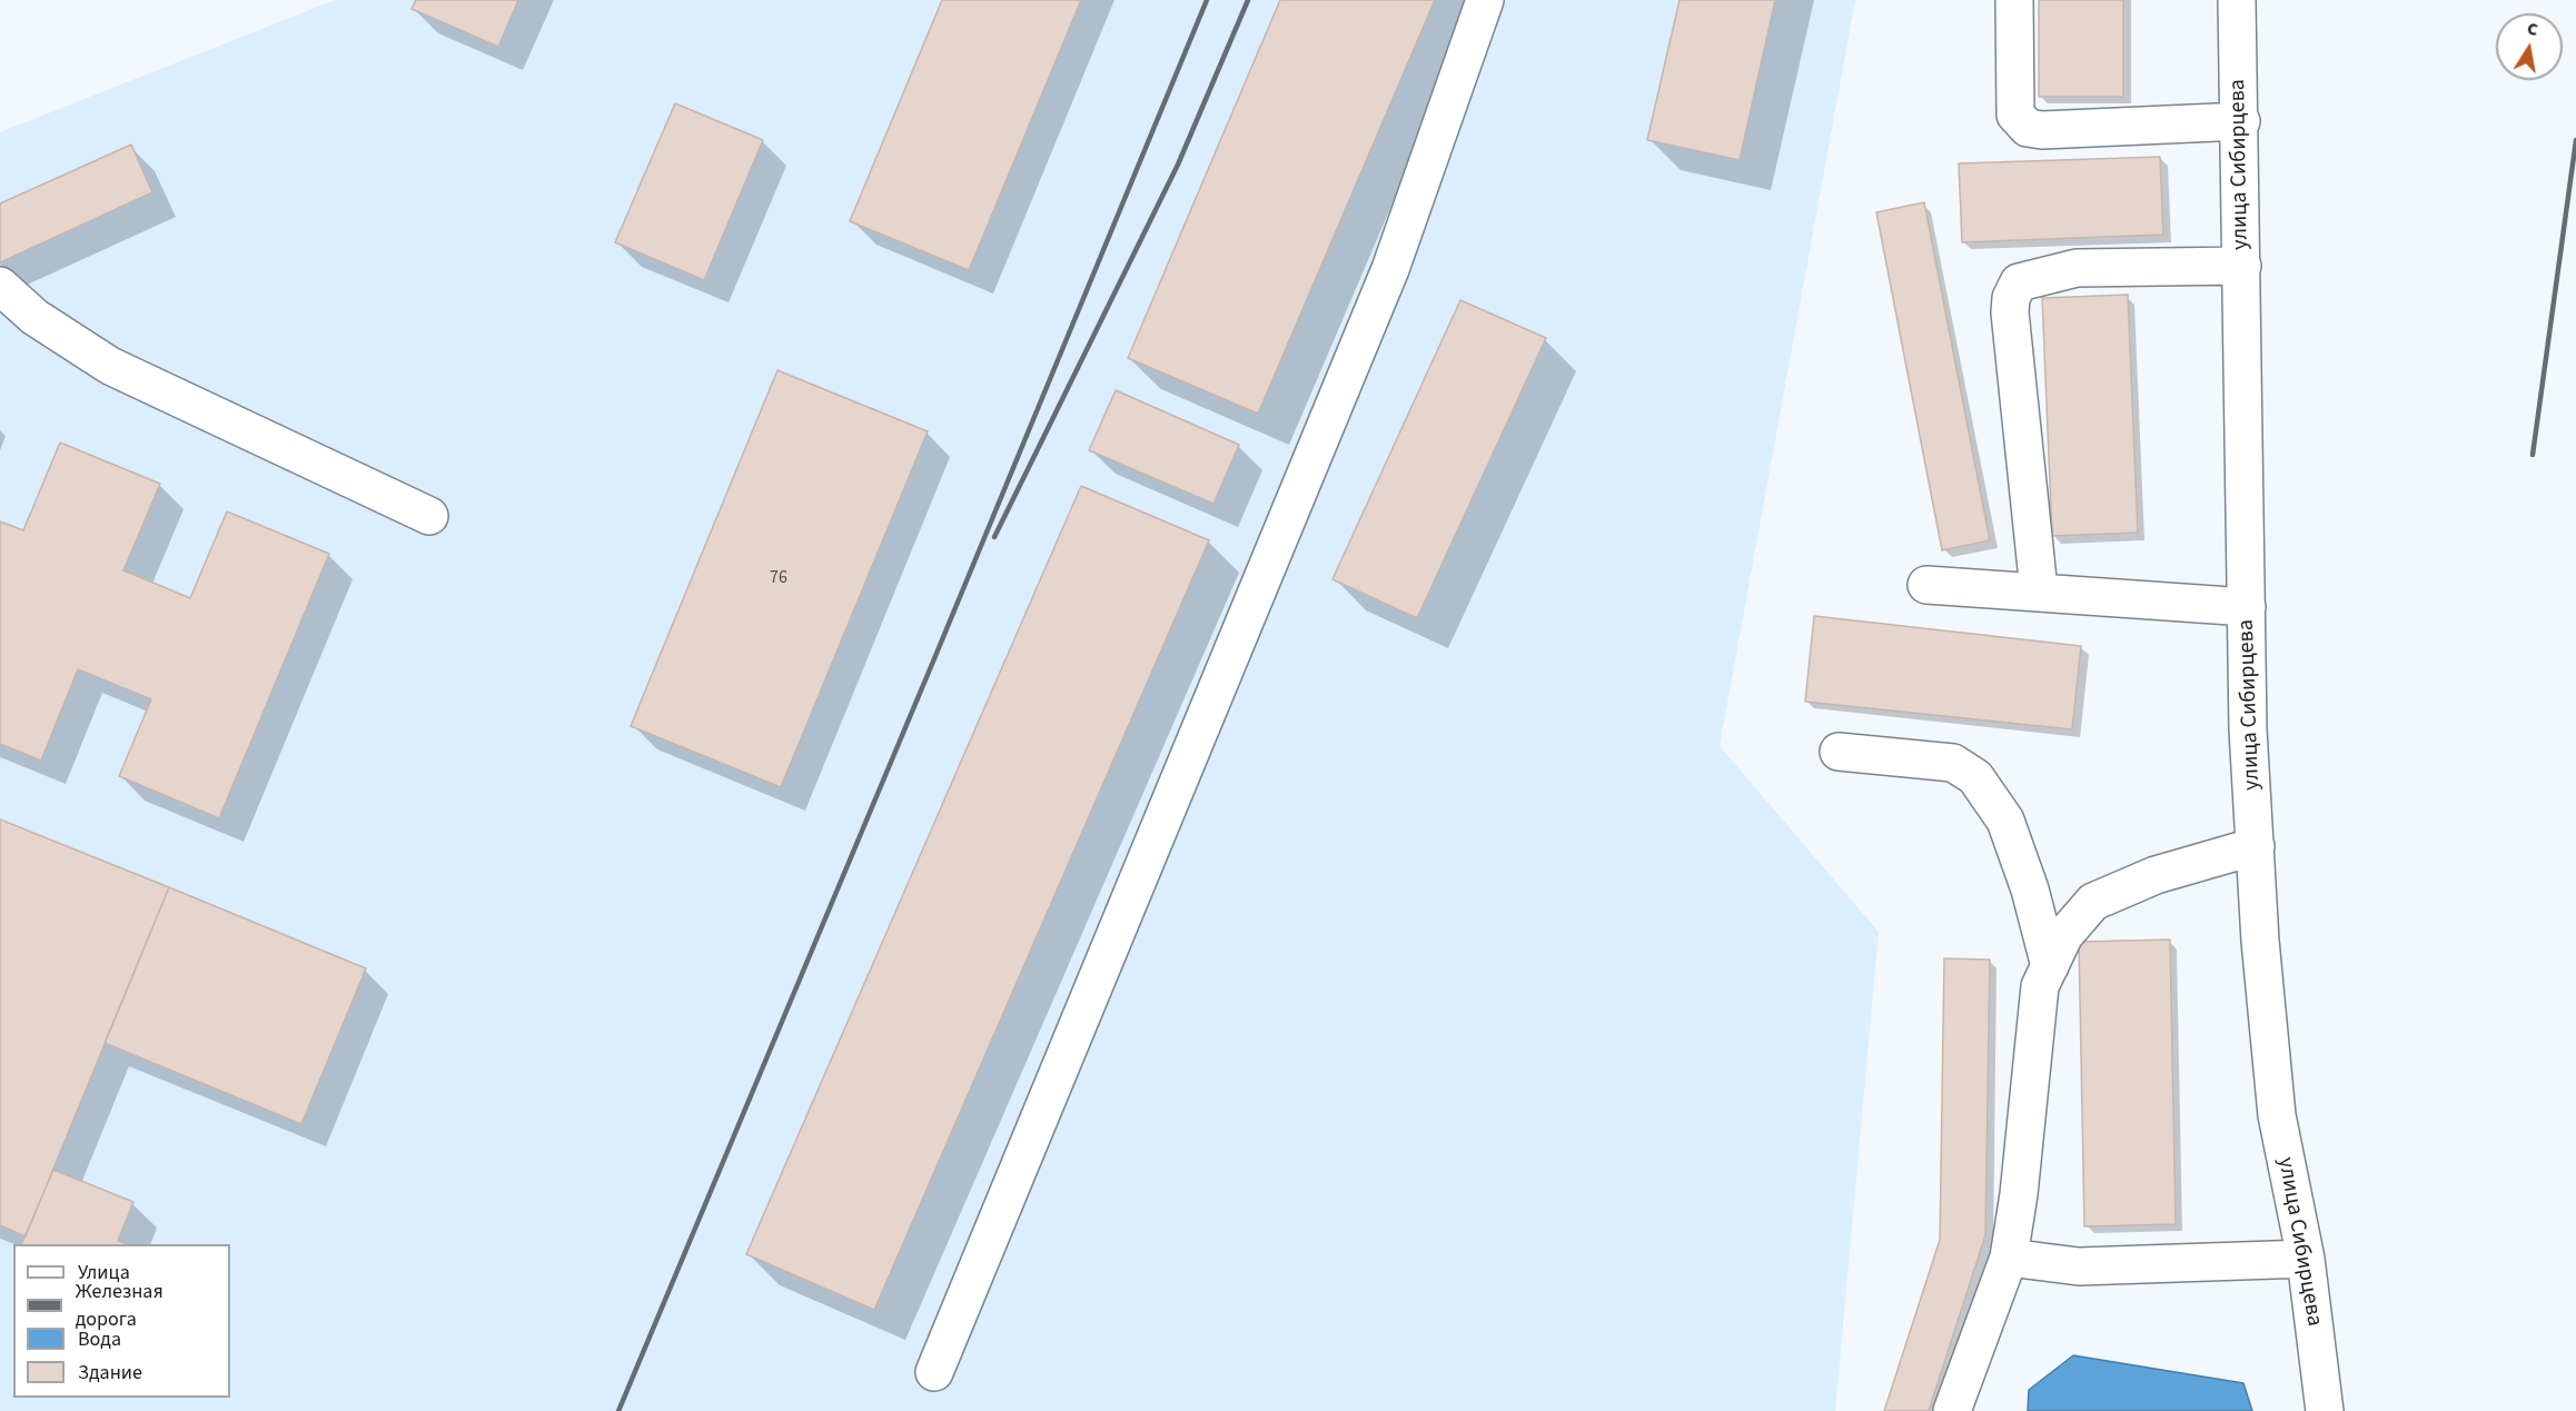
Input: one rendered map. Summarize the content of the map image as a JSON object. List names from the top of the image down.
{
  "streets": {
    "street": ["улица Сибирцева"]
  },
  "house_numbers": ["76"],
  "legend": [
    "Улица",
    "Железная дорога",
    "Вода",
    "Здание"
  ],
  "north": "top"
}
